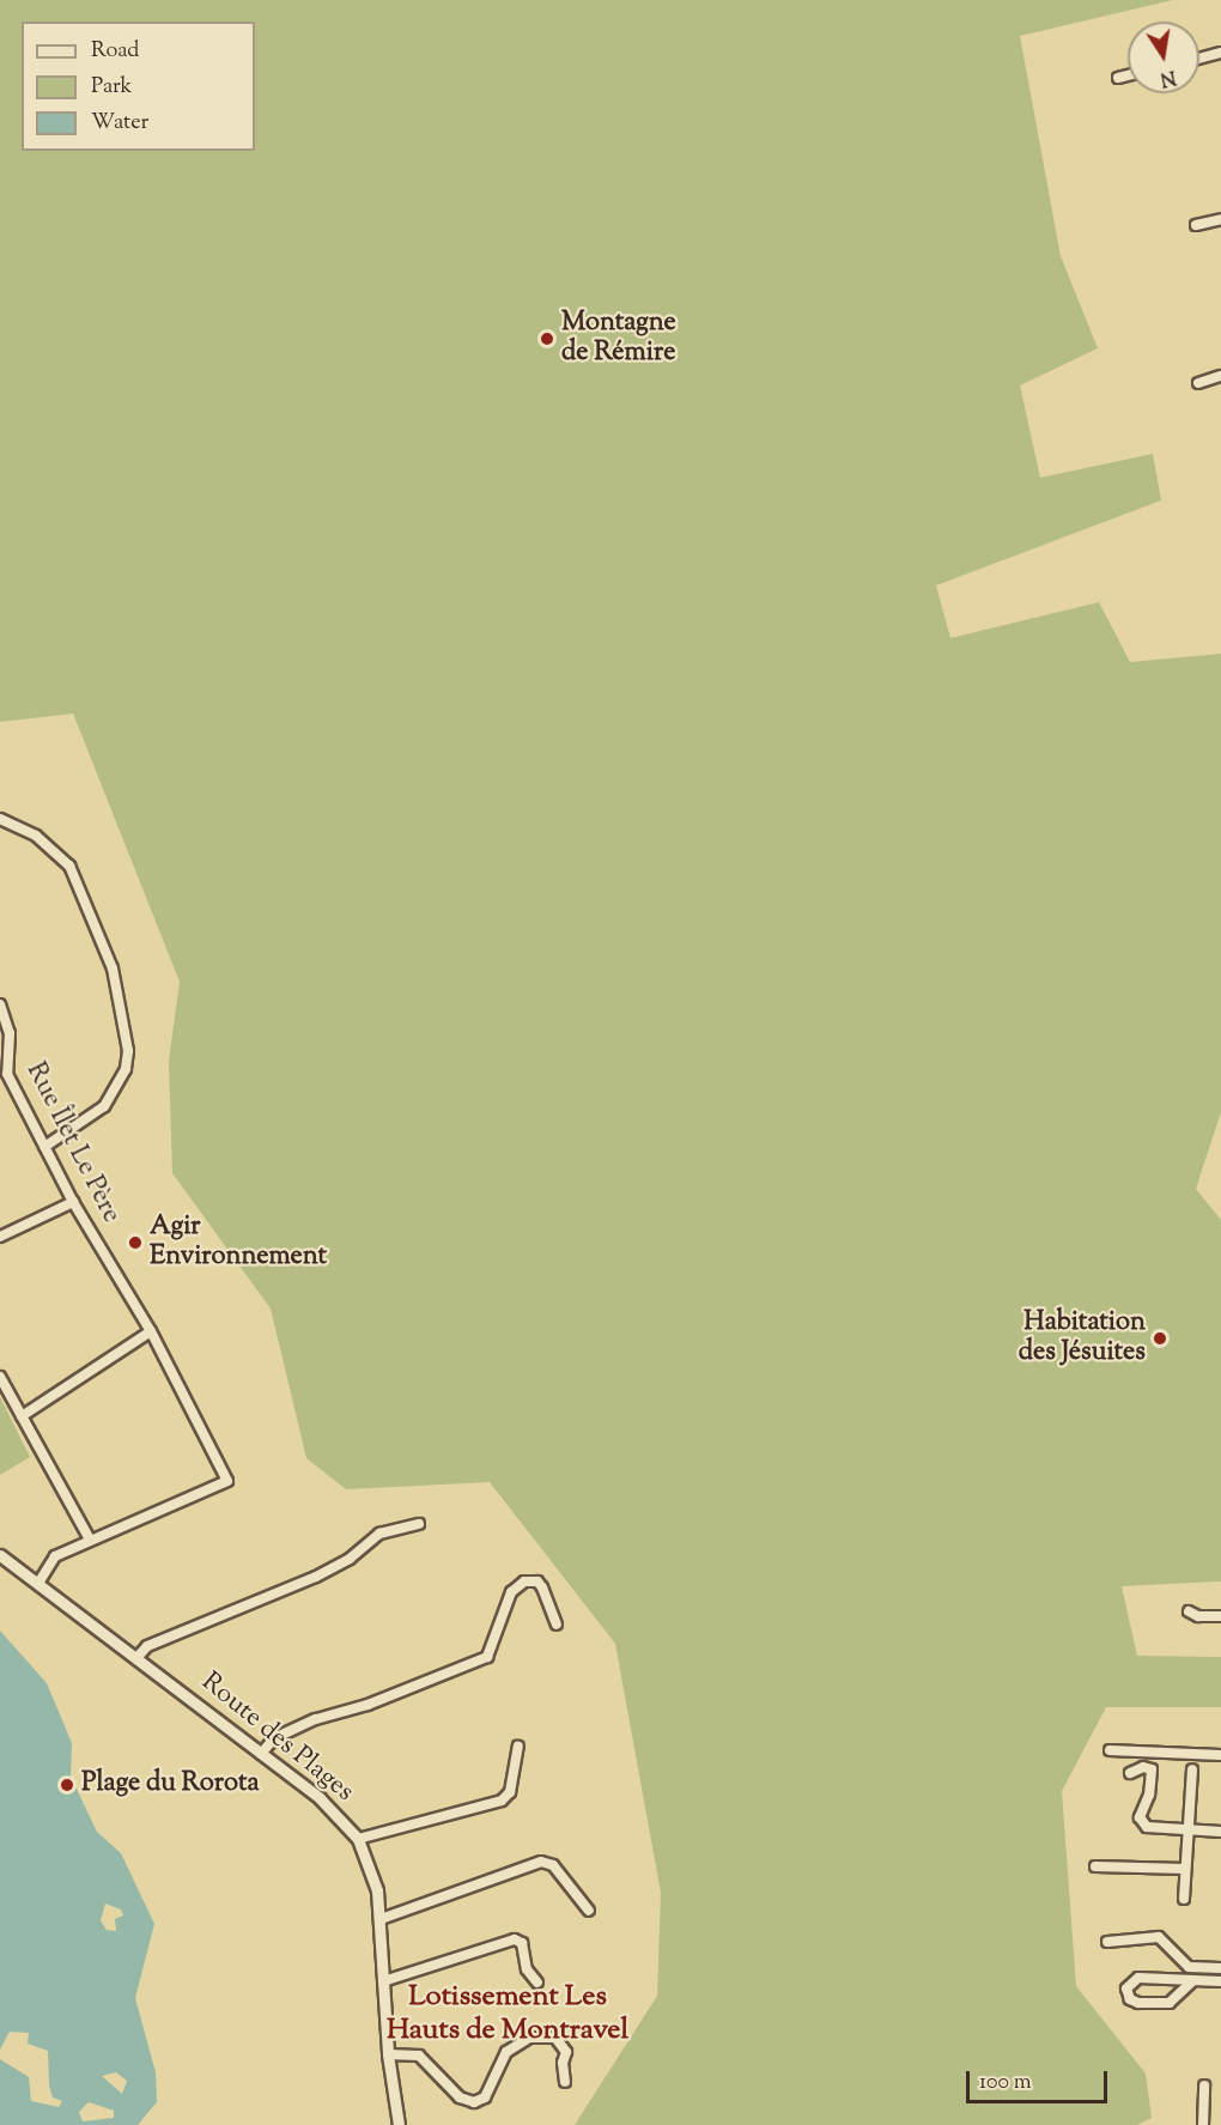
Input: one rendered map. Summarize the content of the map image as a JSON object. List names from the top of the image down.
{
  "streets": {
    "street": ["Rue Îlet Le Père", "Route des Plages"]
  },
  "crossings": [
    ["Rue Îlet Le Père", "Route des Plages"]
  ],
  "districts": ["Lotissement Les Hauts de Montravel"],
  "places": [
    "Montagne de Rémire",
    "Agir Environnement",
    "Habitation des Jésuites",
    "Plage du Rorota"
  ],
  "legend": ["Road", "Park", "Water"],
  "scale_bar": "100 m",
  "north": "bottom"
}
